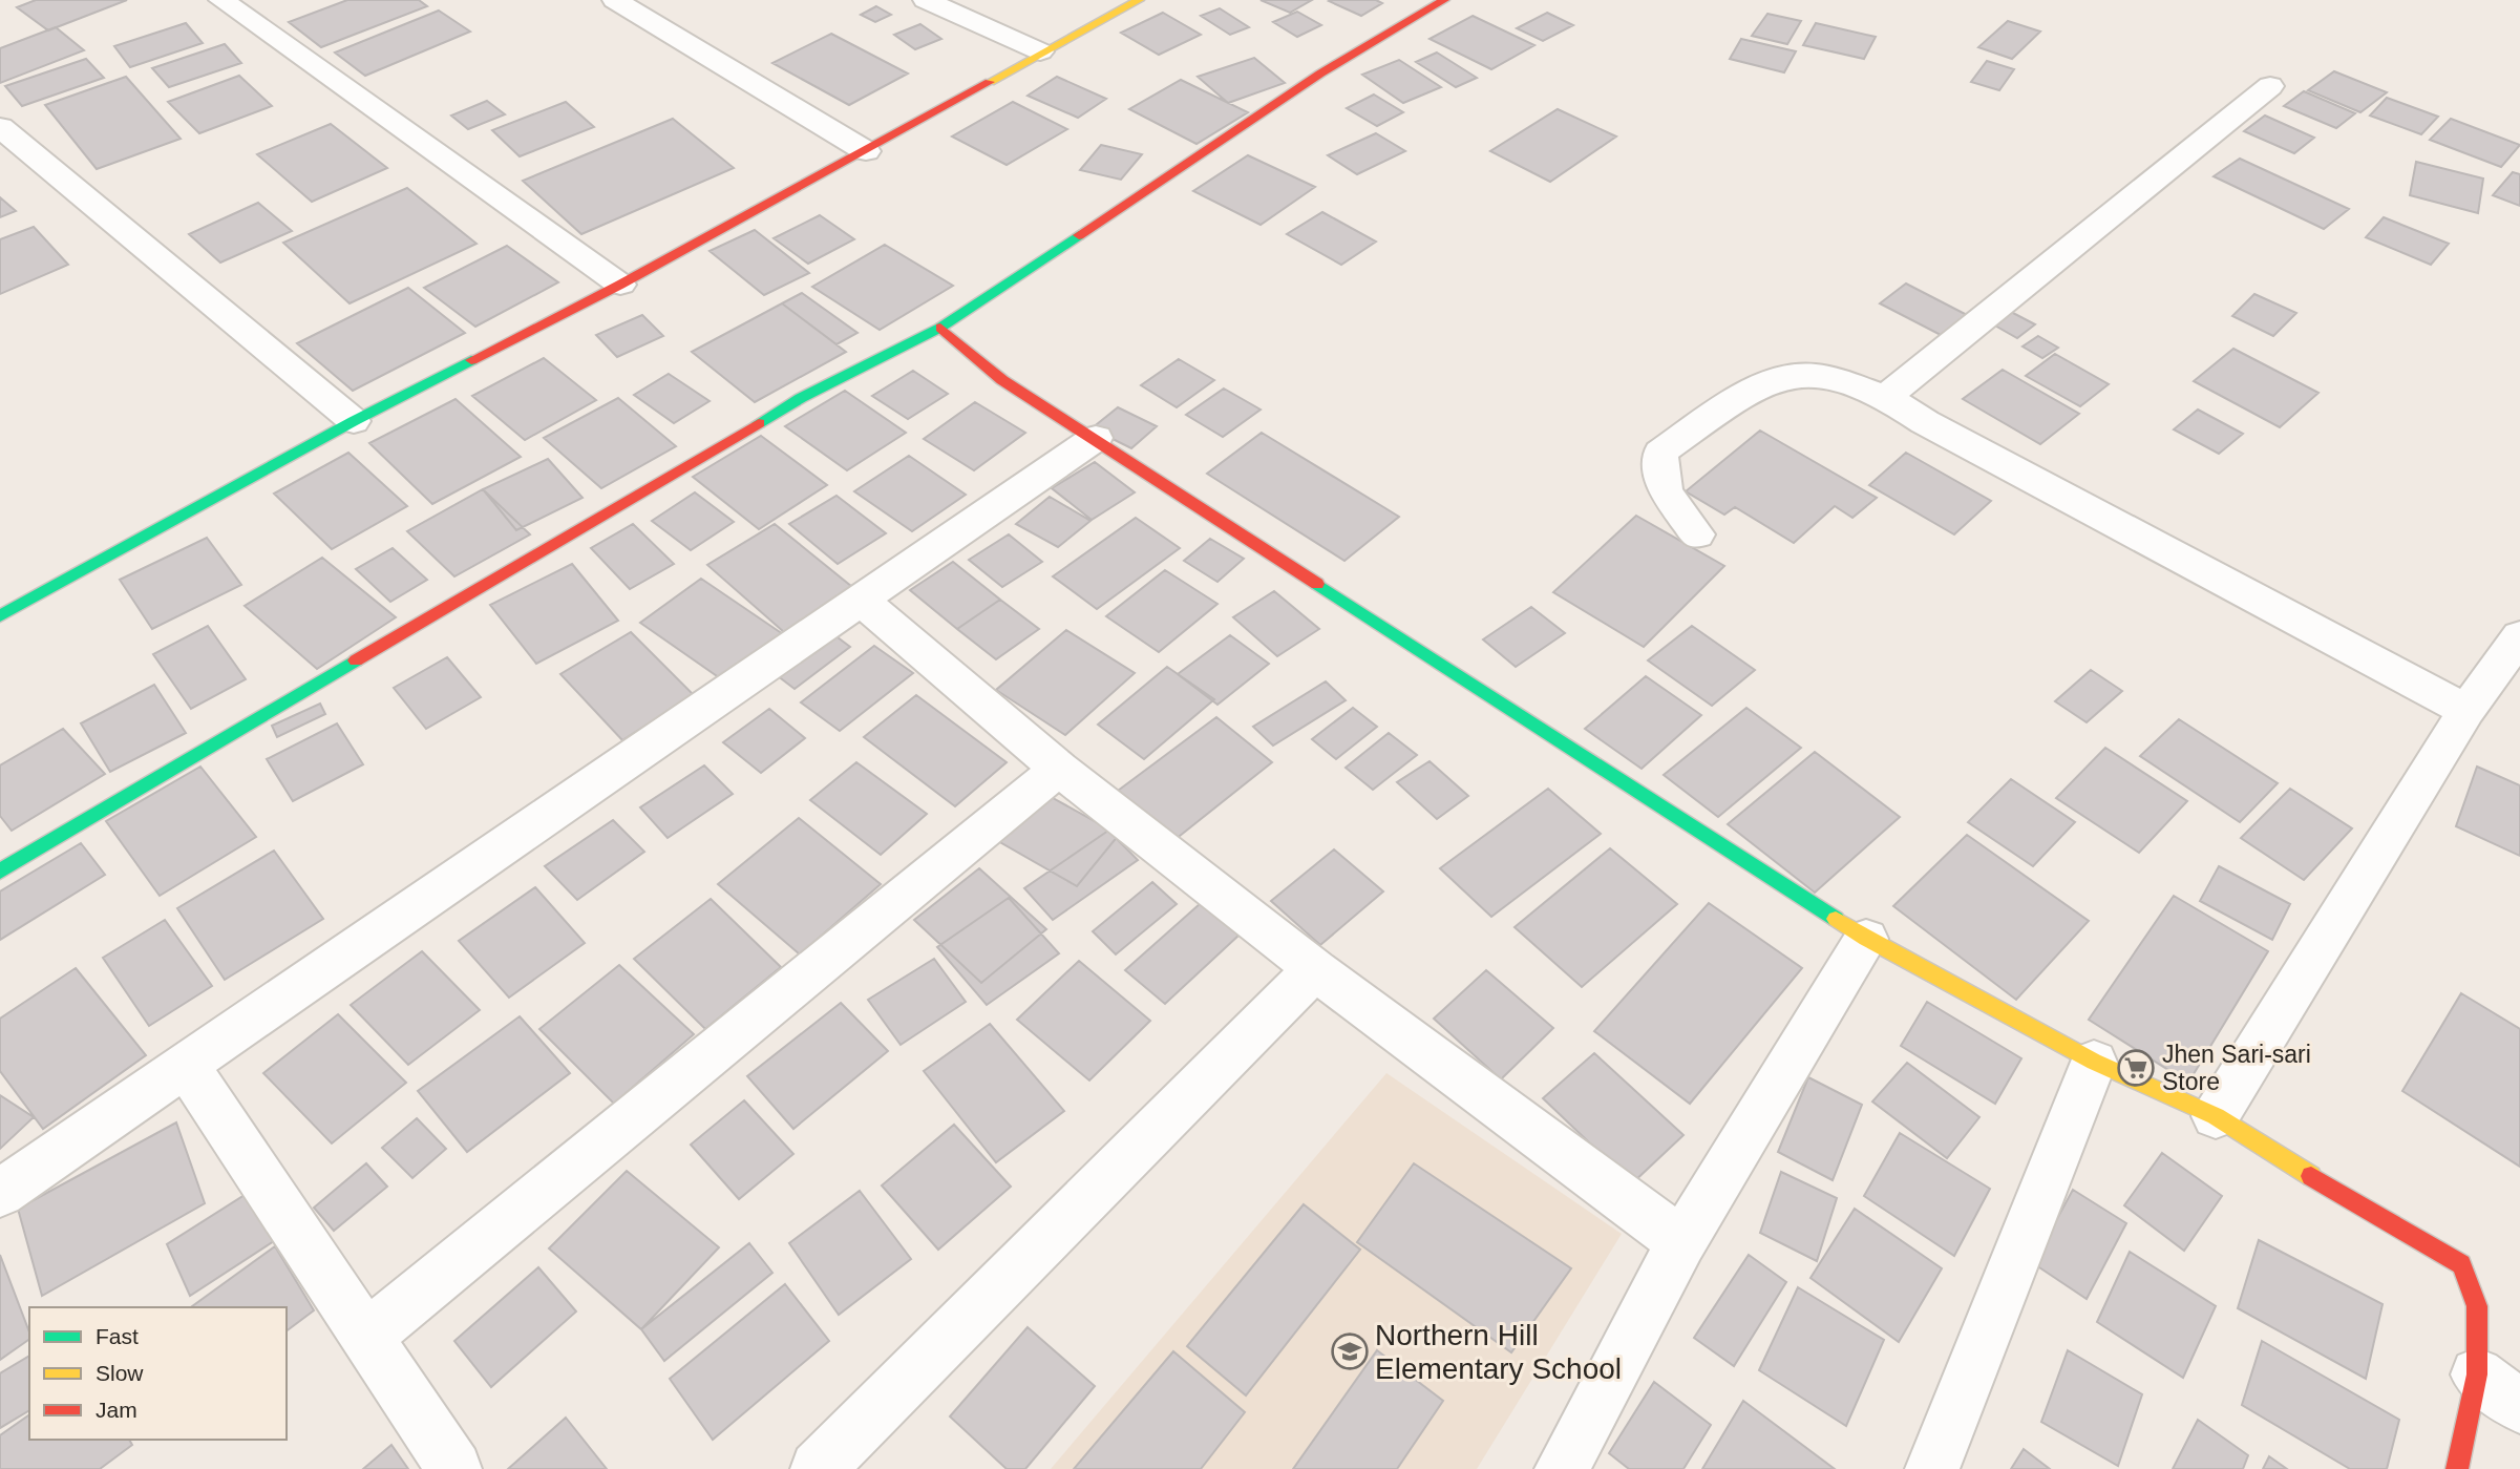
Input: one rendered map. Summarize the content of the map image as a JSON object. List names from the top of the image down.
{
  "places": {
    "supermarket": ["Jhen Sari-sari Store"],
    "school or university": ["Northern Hill Elementary School"]
  },
  "legend": ["Fast", "Slow", "Jam"]
}
